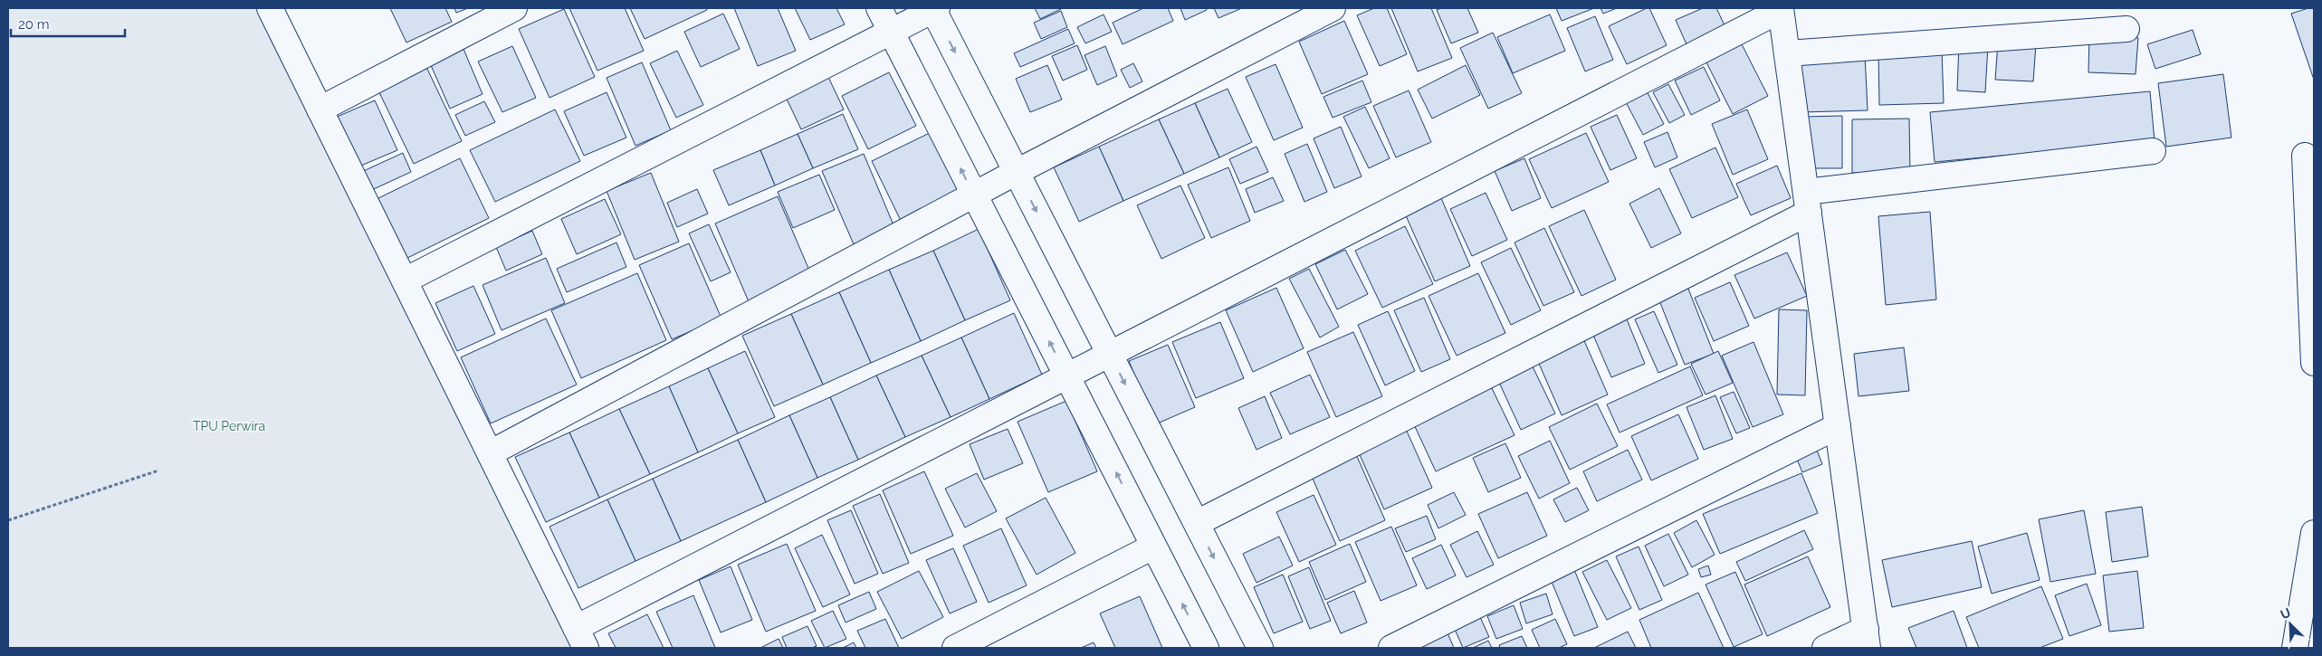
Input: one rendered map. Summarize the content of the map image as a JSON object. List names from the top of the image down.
{
  "parks": ["TPU Perwira"],
  "scale_bar": "20 m",
  "north": "top left"
}
